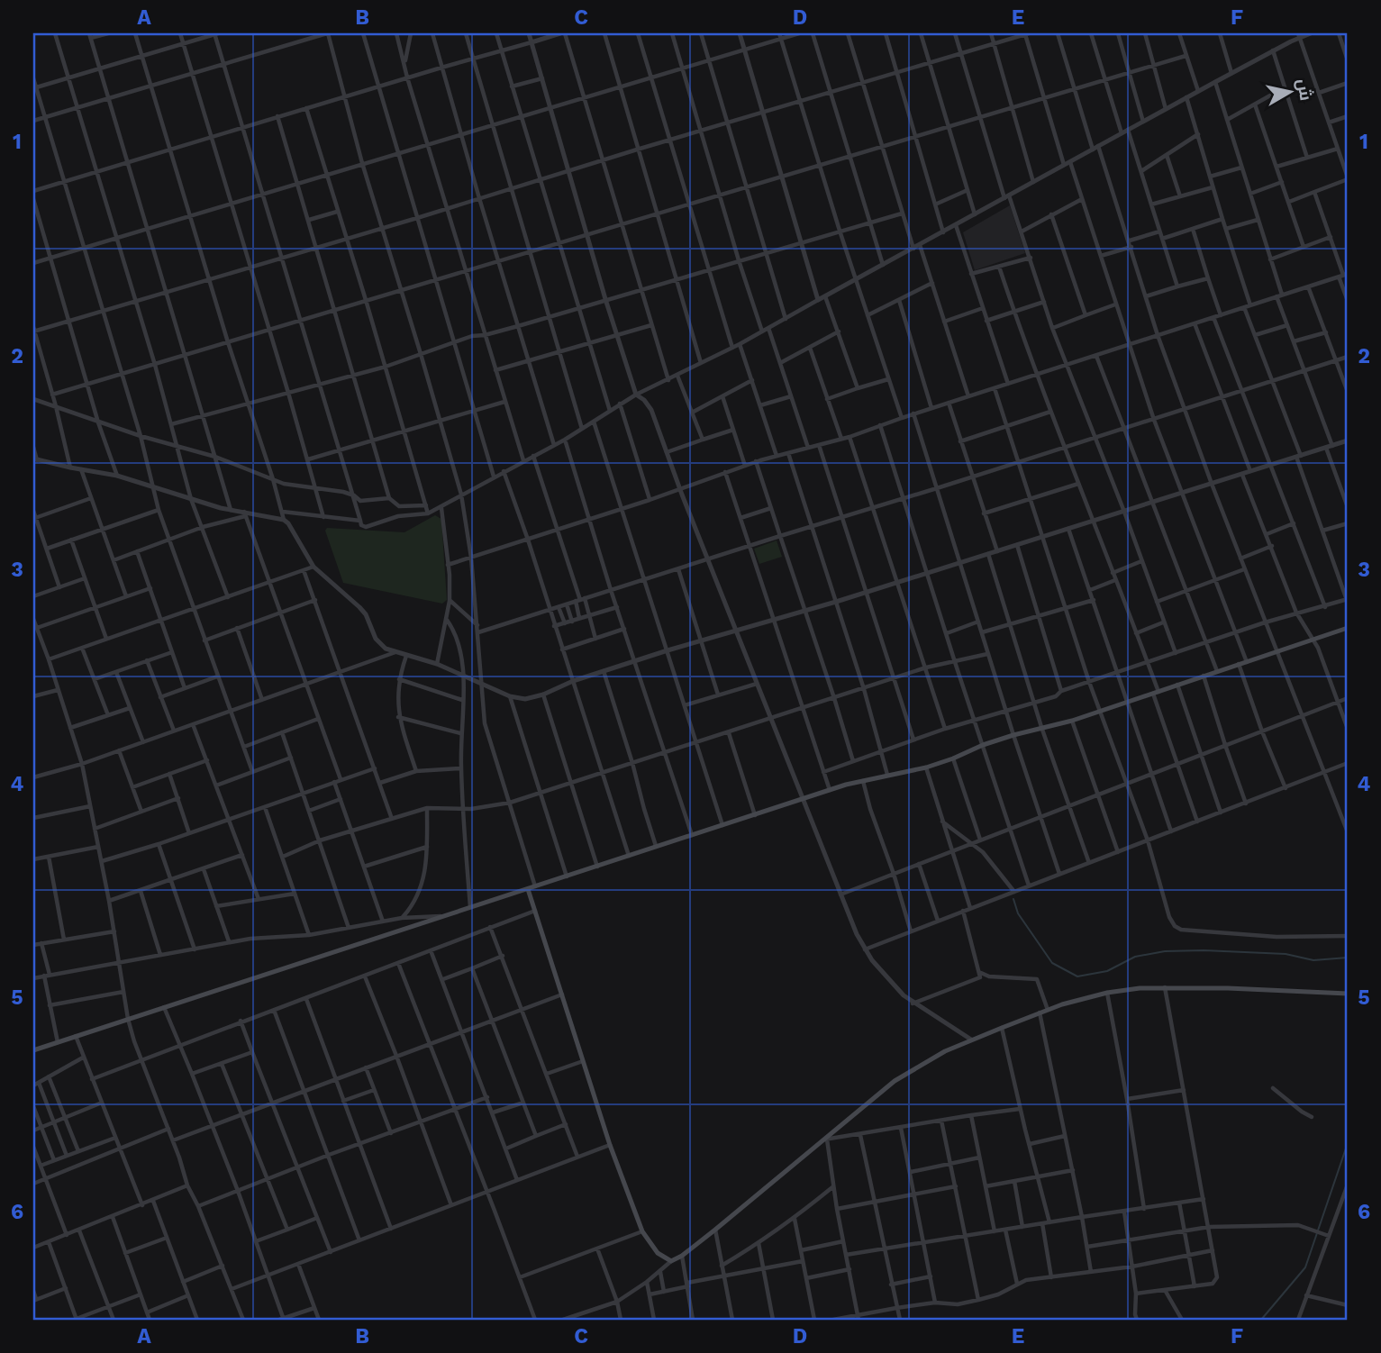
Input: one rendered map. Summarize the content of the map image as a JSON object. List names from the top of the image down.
{
  "north": "right",
  "grid": {
    "columns": [
      "A",
      "B",
      "C",
      "D",
      "E",
      "F"
    ],
    "rows": [
      "1",
      "2",
      "3",
      "4",
      "5",
      "6"
    ]
  }
}
